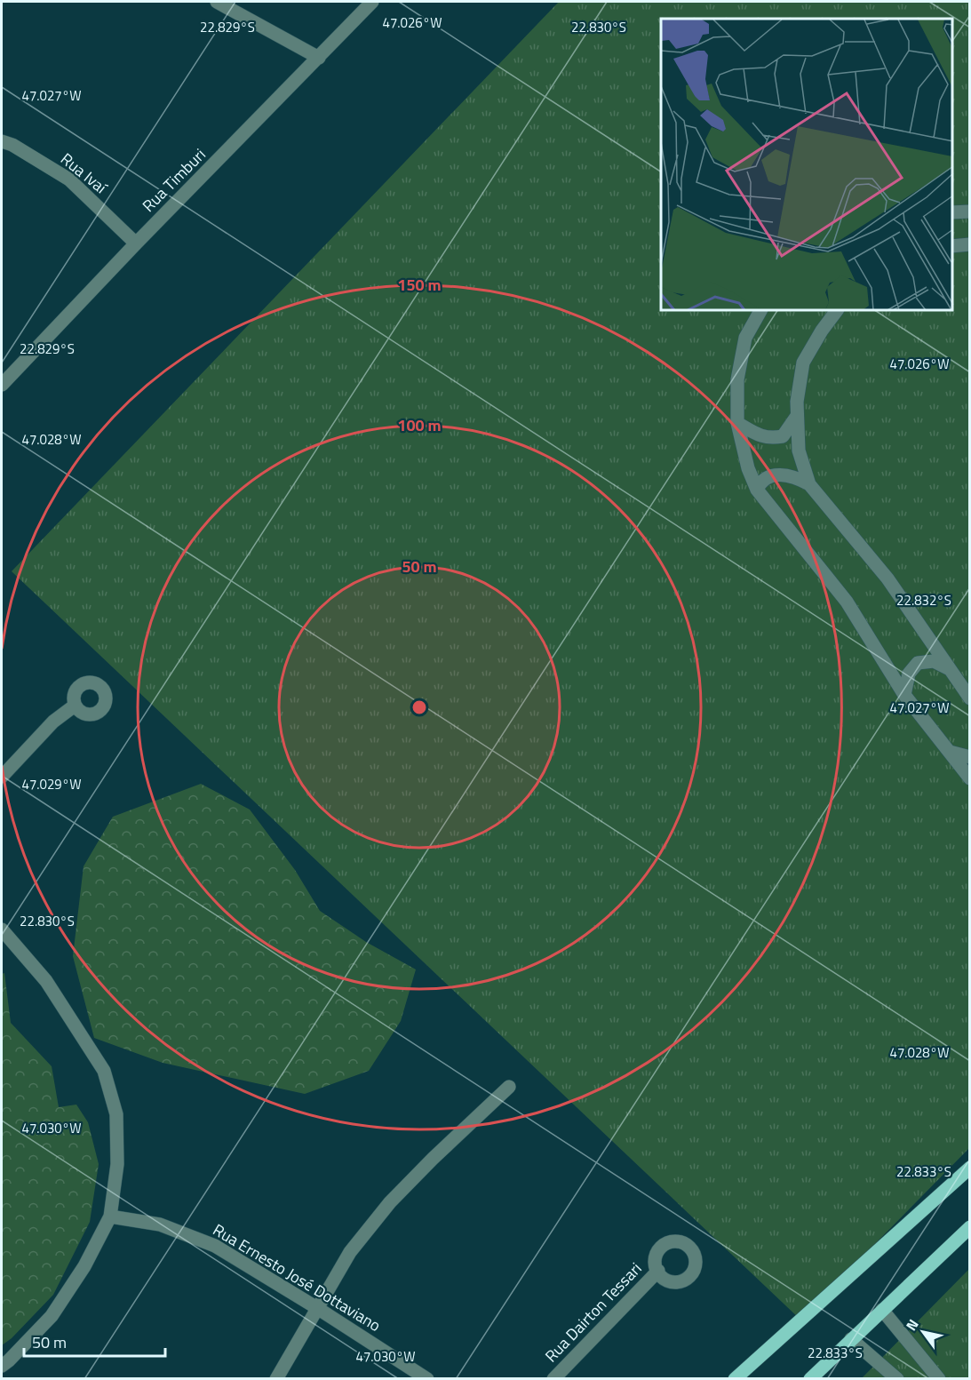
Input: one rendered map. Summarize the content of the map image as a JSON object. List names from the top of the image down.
{
  "streets": {
    "street": [
      "Rua Ivaí",
      "Rua Timburi",
      "Rua Ernesto José Dottaviano",
      "Rua Dairton Tessari"
    ]
  },
  "crossings": [
    ["Rua Ivaí", "Rua Timburi"]
  ],
  "scale_bar": "50 m",
  "north": "top left",
  "coordinates": [
    "47.026°W",
    "22.829°S",
    "22.830°S",
    "47.027°W",
    "47.028°W",
    "22.832°S",
    "47.029°W",
    "47.030°W",
    "22.833°S"
  ],
  "rings": ["150 m", "100 m", "50 m"]
}
